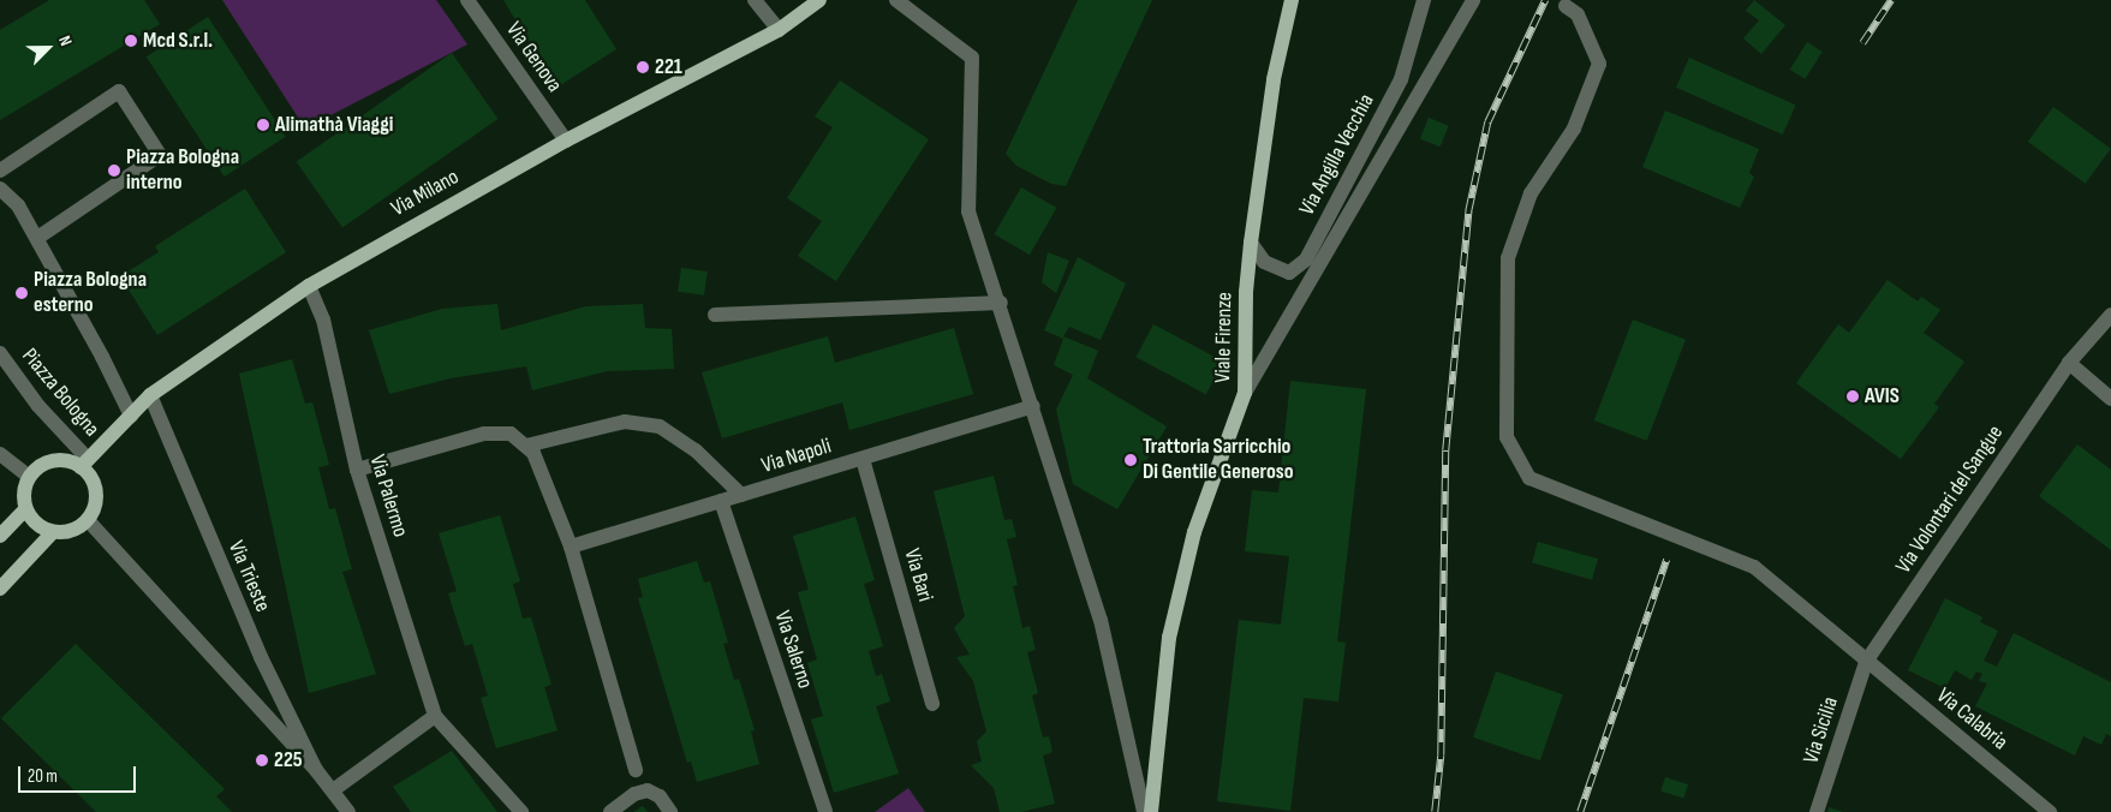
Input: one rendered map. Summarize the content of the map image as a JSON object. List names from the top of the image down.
{
  "streets": {
    "main road": ["Via Milano", "Viale Firenze"],
    "street": [
      "Via Genova",
      "Via Angilla Vecchia",
      "Piazza Bologna",
      "Via Napoli",
      "Via Palermo",
      "Via Volontari del Sangue",
      "Via Bari",
      "Via Trieste",
      "Via Salerno",
      "Via Calabria",
      "Via Sicilia"
    ]
  },
  "crossings": [
    ["Via Genova", "Via Milano"],
    ["Via Angilla Vecchia", "Viale Firenze"],
    ["Via Milano", "Piazza Bologna"],
    ["Via Milano", "Via Palermo"],
    ["Via Milano", "Via Trieste"],
    ["Piazza Bologna", "Via Trieste"],
    ["Via Napoli", "Via Bari"],
    ["Via Napoli", "Via Salerno"],
    ["Via Volontari del Sangue", "Via Calabria"],
    ["Via Volontari del Sangue", "Via Sicilia"],
    ["Via Calabria", "Via Sicilia"]
  ],
  "places": [
    "Mcd S.r.l.",
    "221",
    "Alimathà Viaggi",
    "Piazza Bologna interno",
    "Piazza Bologna esterno",
    "AVIS",
    "Trattoria Sarricchio Di Gentile Generoso",
    "225"
  ],
  "scale_bar": "20 m",
  "north": "top right"
}
